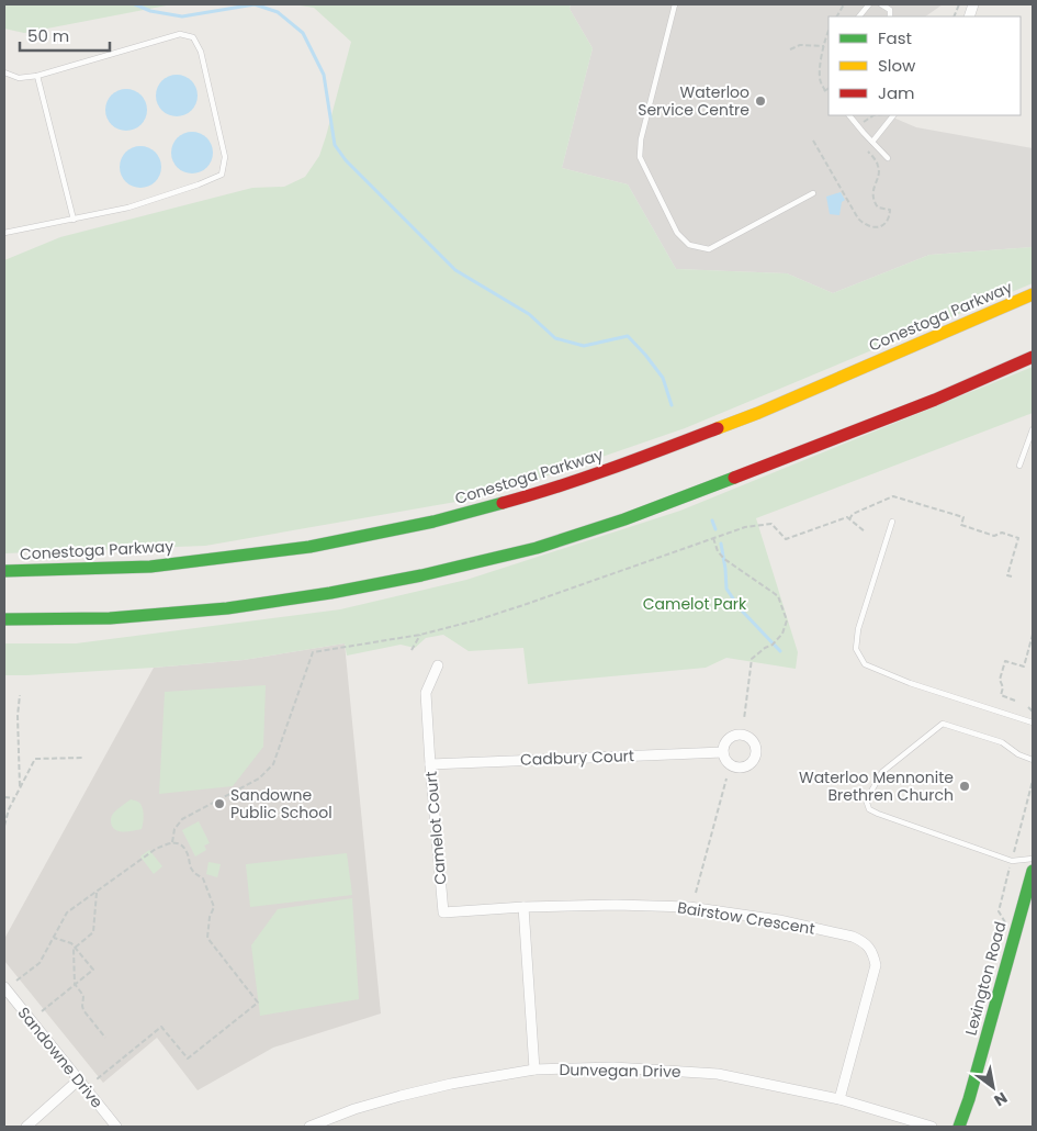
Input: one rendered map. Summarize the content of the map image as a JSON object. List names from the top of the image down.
{
  "streets": {
    "main road": ["Conestoga Parkway", "Lexington Road"],
    "street": [
      "Cadbury Court",
      "Camelot Court",
      "Bairstow Crescent",
      "Sandowne Drive",
      "Dunvegan Drive"
    ]
  },
  "crossings": [
    ["Cadbury Court", "Camelot Court"],
    ["Camelot Court", "Bairstow Crescent"],
    ["Bairstow Crescent", "Dunvegan Drive"]
  ],
  "parks": ["Camelot Park"],
  "places": ["Waterloo Service Centre", "Waterloo Mennonite Brethren Church", "Sandowne Public School"],
  "legend": ["Fast", "Slow", "Jam"],
  "scale_bar": "50 m",
  "north": "bottom right"
}
